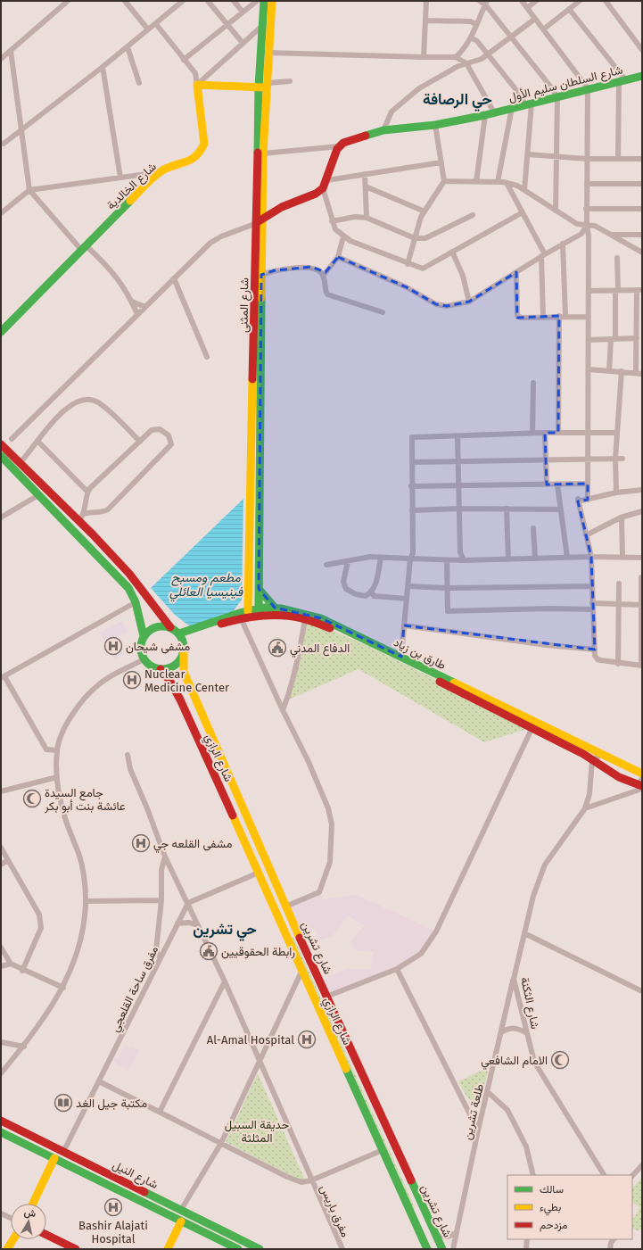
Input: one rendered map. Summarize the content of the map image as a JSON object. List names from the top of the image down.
{
  "streets": {
    "main road": [
      "شارع السلطان سليم الأول",
      "شارع الخالدية",
      "شارع المثنى",
      "طارق بن زياد",
      "شارع الرازي",
      "شارع تشرين",
      "شارع النيل"
    ],
    "street": [
      "مفرق ساحة القلعجي",
      "شارع الثكنة",
      "طلعة تشرين",
      "مفرق باريس"
    ]
  },
  "crossings": [
    ["شارع السلطان سليم الأول", "شارع المثنى"],
    ["شارع المثنى", "طارق بن زياد"],
    ["شارع الرازي", "شارع تشرين"],
    ["مفرق ساحة القلعجي", "شارع النيل"],
    ["مفرق ساحة القلعجي", "مفرق باريس"],
    ["شارع الثكنة", "طلعة تشرين"]
  ],
  "districts": ["حي الرصافة", "حي تشرين"],
  "water": ["مطعم ومسبح فينيسيا العائلي"],
  "parks": ["حديقة السبيل المثلثة"],
  "places": {
    "hospital": [
      "مشفى شيحان",
      "Nuclear Medicine Center",
      "مشفى القلعه جي",
      "Al-Amal Hospital",
      "Bashir Alajati Hospital"
    ],
    "public building": ["الدفاع المدني", "رابطة الحقوقيين"],
    "mosque": ["جامع السيدة عائشة بنت أبو بكر", "الامام الشافعي"],
    "library": ["مكتبة جيل الغد"]
  },
  "legend": ["سالك", "بطيء", "مزدحم"],
  "north": "top"
}
